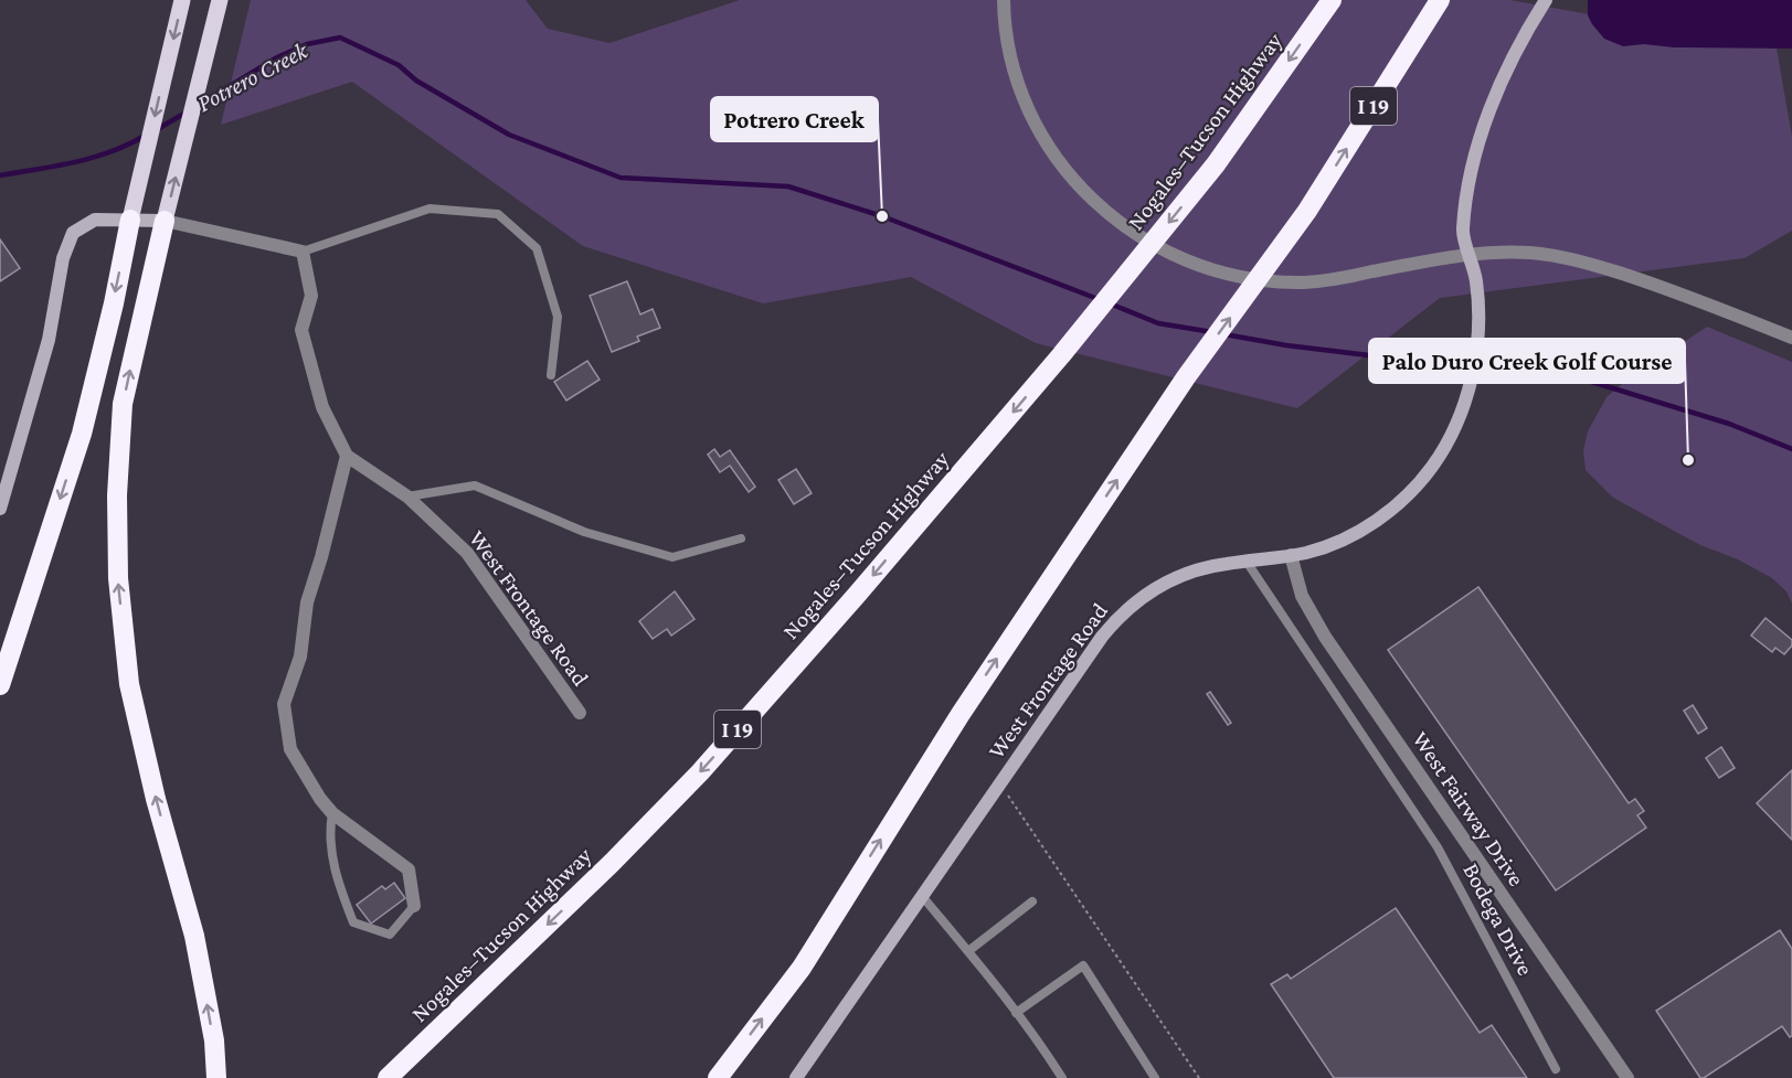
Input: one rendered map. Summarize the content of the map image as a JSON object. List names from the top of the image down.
{
  "streets": {
    "highway": ["I 19", "Nogales–Tucson Highway"],
    "street": ["West Frontage Road", "West Fairway Drive"],
    "lane": ["Bodega Drive"]
  },
  "crossings": [
    ["West Frontage Road", "West Fairway Drive"],
    ["West Frontage Road", "Bodega Drive"]
  ],
  "water": ["Potrero Creek"],
  "places": ["Potrero Creek", "Palo Duro Creek Golf Course"]
}
